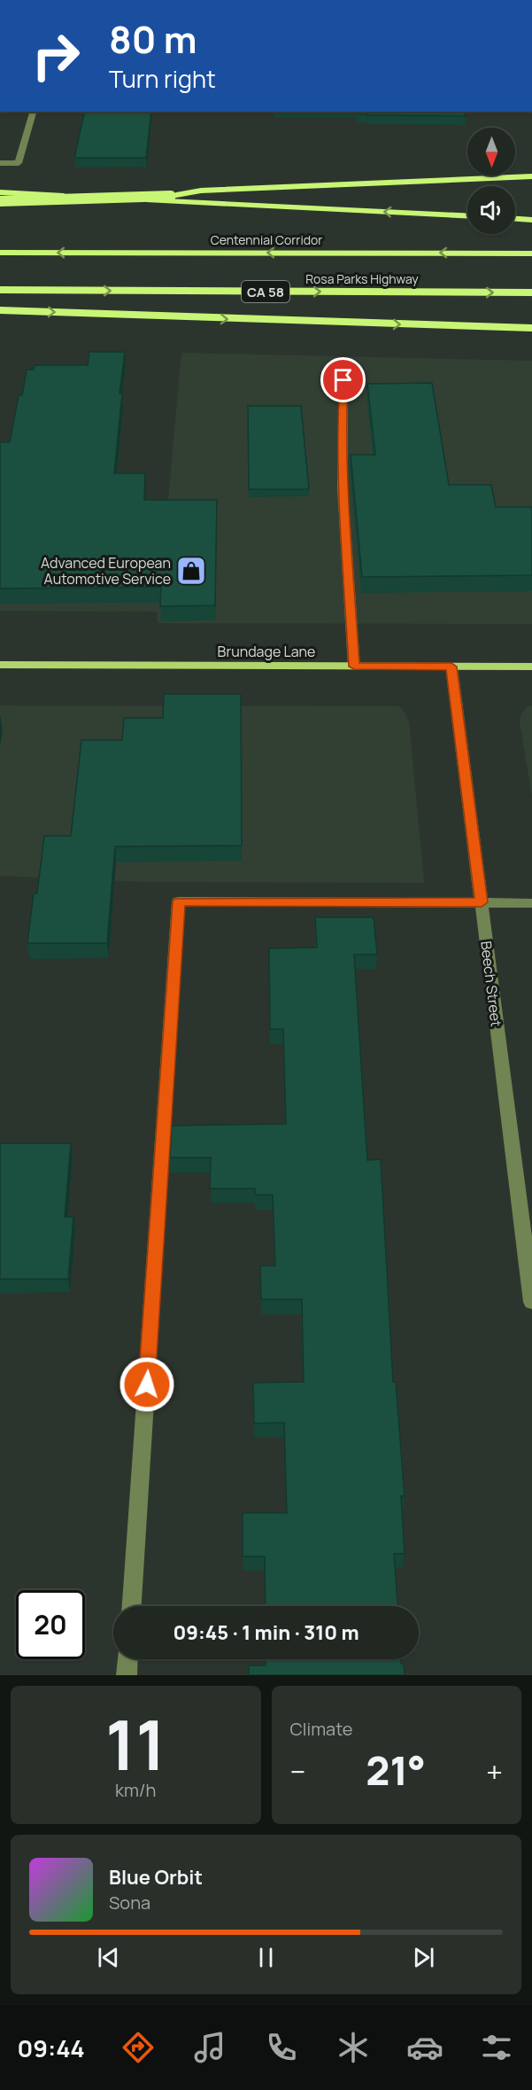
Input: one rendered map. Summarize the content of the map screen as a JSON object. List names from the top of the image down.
{
  "streets": {
    "highway": ["Centennial Corridor", "Rosa Parks Highway", "CA 58"],
    "main road": ["Brundage Lane"],
    "street": ["Beech Street"]
  },
  "crossings": [
    ["Brundage Lane", "Beech Street"]
  ],
  "places": {
    "shop": ["Advanced European Automotive Service"]
  },
  "north": "bottom",
  "page": {
    "turn": ["80 m", "Turn right"],
    "limit": "20",
    "trip": "09:45 · 1 min · 310 m",
    "tile": [
      ["11", "km/h"],
      "Climate"
    ],
    "heat": ["−", "21°", "+"],
    "song": ["Blue Orbit", "Sona"],
    "tabs": "09:44"
  }
}
